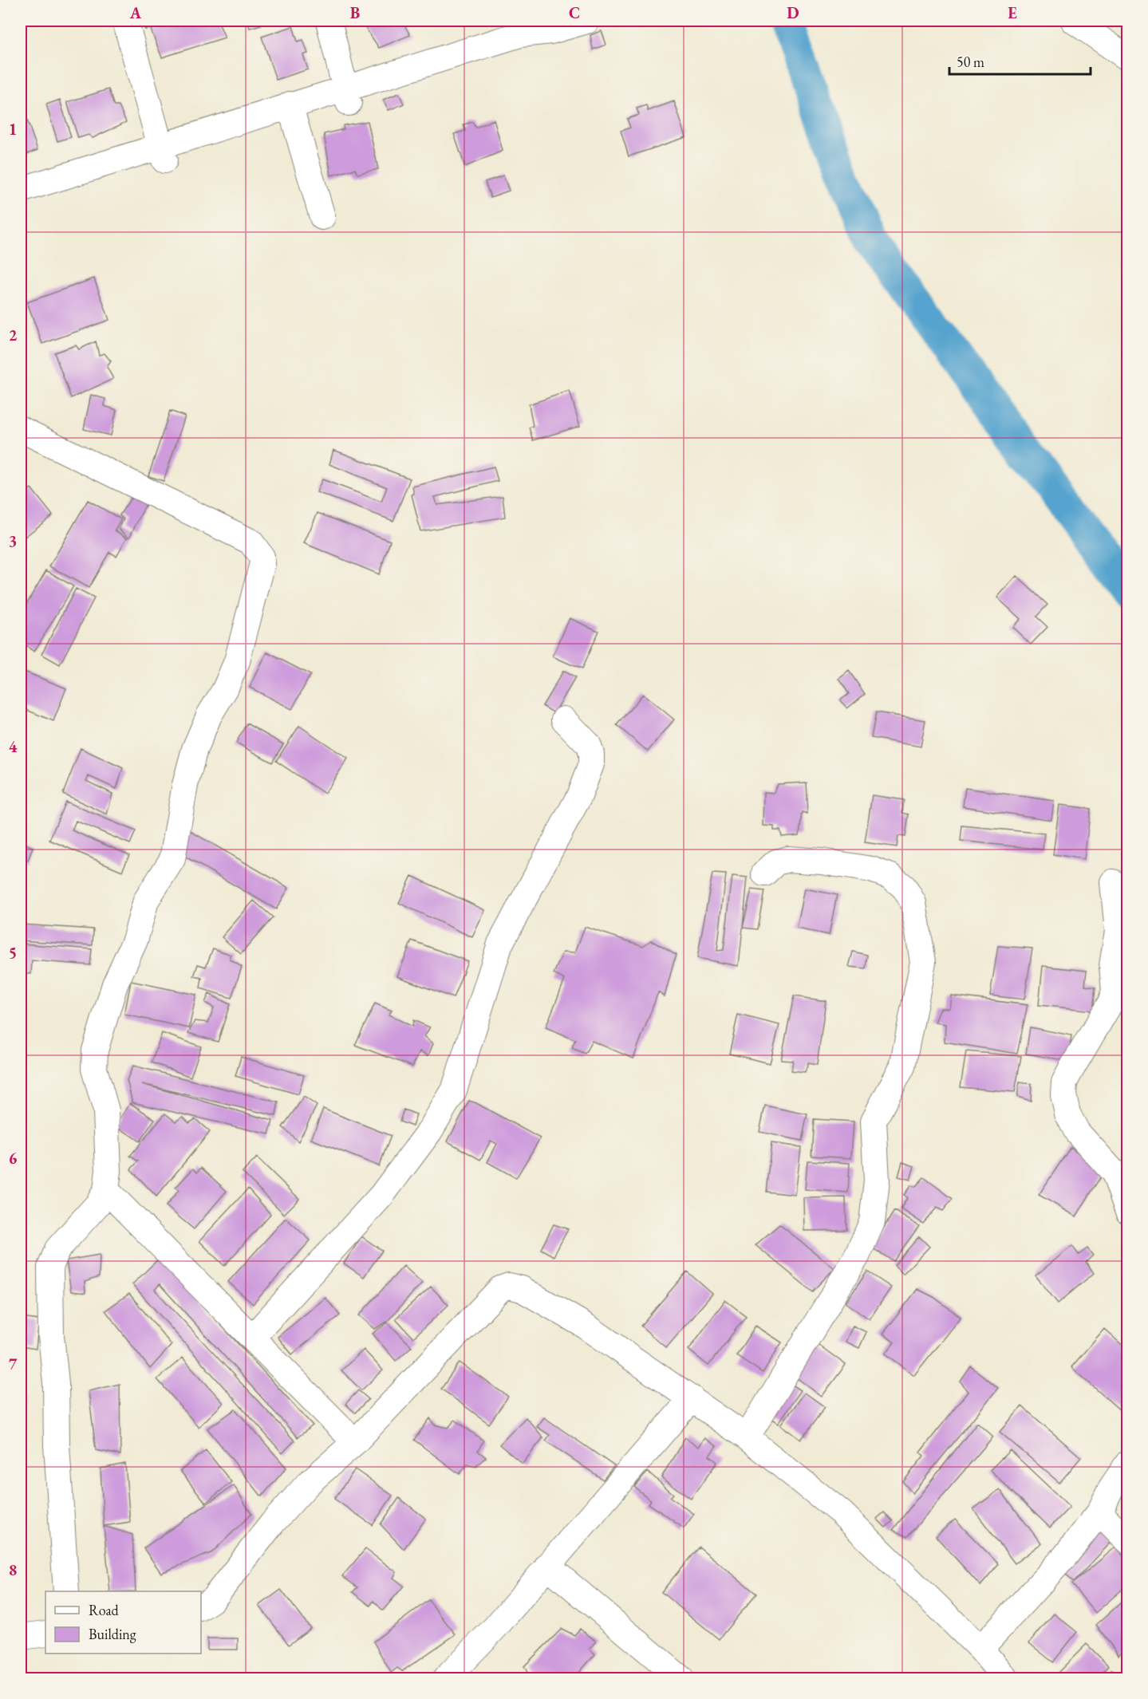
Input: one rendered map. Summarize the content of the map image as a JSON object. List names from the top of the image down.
{
  "legend": ["Road", "Building"],
  "scale_bar": "50 m",
  "grid": {
    "columns": [
      "A",
      "B",
      "C",
      "D",
      "E"
    ],
    "rows": [
      "1",
      "2",
      "3",
      "4",
      "5",
      "6",
      "7",
      "8"
    ]
  }
}
